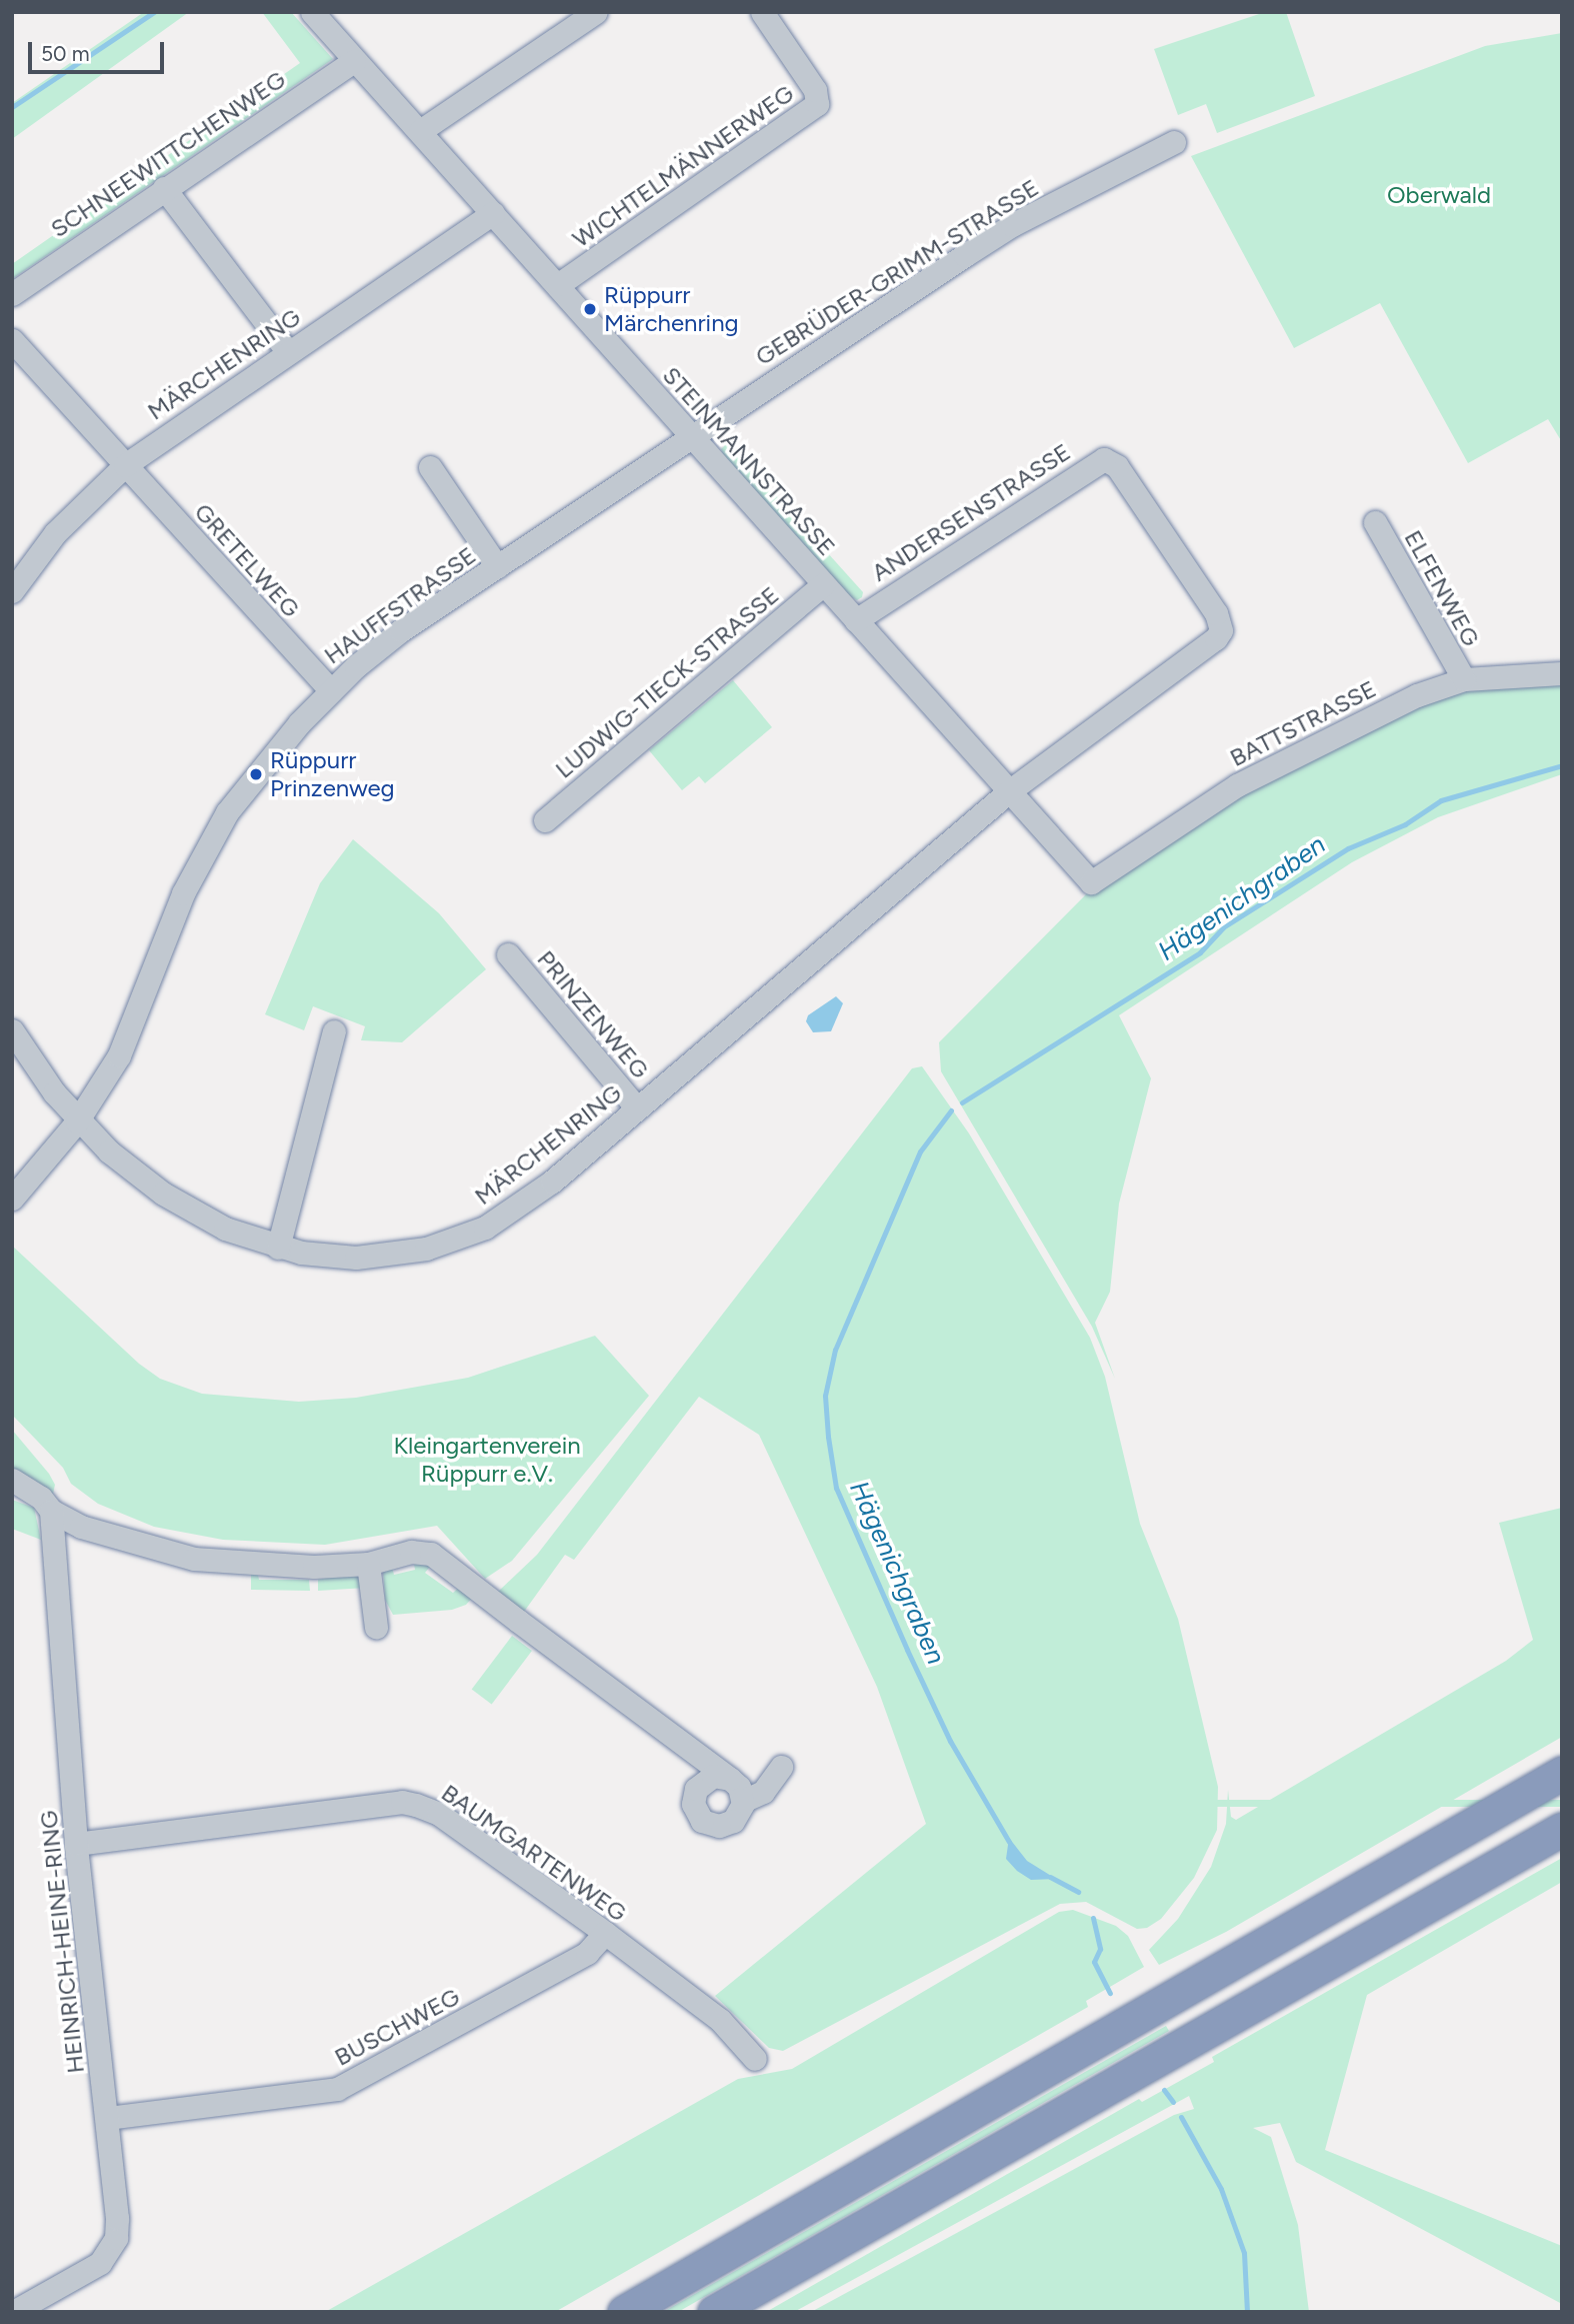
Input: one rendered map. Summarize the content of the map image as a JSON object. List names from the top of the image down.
{
  "streets": {
    "street": [
      "SCHNEEWITTCHENWEG",
      "WICHTELMÄNNERWEG",
      "GEBRÜDER-GRIMM-STRASSE",
      "MÄRCHENRING",
      "STEINMANNSTRASSE",
      "ANDERSENSTRASSE",
      "GRETELWEG",
      "ELFENWEG",
      "HAUFFSTRASSE",
      "LUDWIG-TIECK-STRASSE",
      "BATTSTRASSE",
      "PRINZENWEG",
      "BAUMGARTENWEG",
      "HEINRICH-HEINE-RING",
      "BUSCHWEG"
    ]
  },
  "crossings": [
    ["SCHNEEWITTCHENWEG", "STEINMANNSTRASSE"],
    ["WICHTELMÄNNERWEG", "STEINMANNSTRASSE"],
    ["GEBRÜDER-GRIMM-STRASSE", "STEINMANNSTRASSE"],
    ["GEBRÜDER-GRIMM-STRASSE", "HAUFFSTRASSE"],
    ["MÄRCHENRING", "STEINMANNSTRASSE"],
    ["MÄRCHENRING", "ANDERSENSTRASSE"],
    ["MÄRCHENRING", "GRETELWEG"],
    ["MÄRCHENRING", "HAUFFSTRASSE"],
    ["MÄRCHENRING", "PRINZENWEG"],
    ["STEINMANNSTRASSE", "ANDERSENSTRASSE"],
    ["STEINMANNSTRASSE", "HAUFFSTRASSE"],
    ["STEINMANNSTRASSE", "LUDWIG-TIECK-STRASSE"],
    ["STEINMANNSTRASSE", "BATTSTRASSE"],
    ["GRETELWEG", "HAUFFSTRASSE"],
    ["ELFENWEG", "BATTSTRASSE"],
    ["BAUMGARTENWEG", "HEINRICH-HEINE-RING"],
    ["BAUMGARTENWEG", "BUSCHWEG"],
    ["HEINRICH-HEINE-RING", "BUSCHWEG"]
  ],
  "water": ["Hägenichgraben"],
  "parks": ["Oberwald", "Kleingartenverein Rüppurr e.V."],
  "places": ["Rüppurr Märchenring", "Rüppurr Prinzenweg"],
  "scale_bar": "50 m"
}
